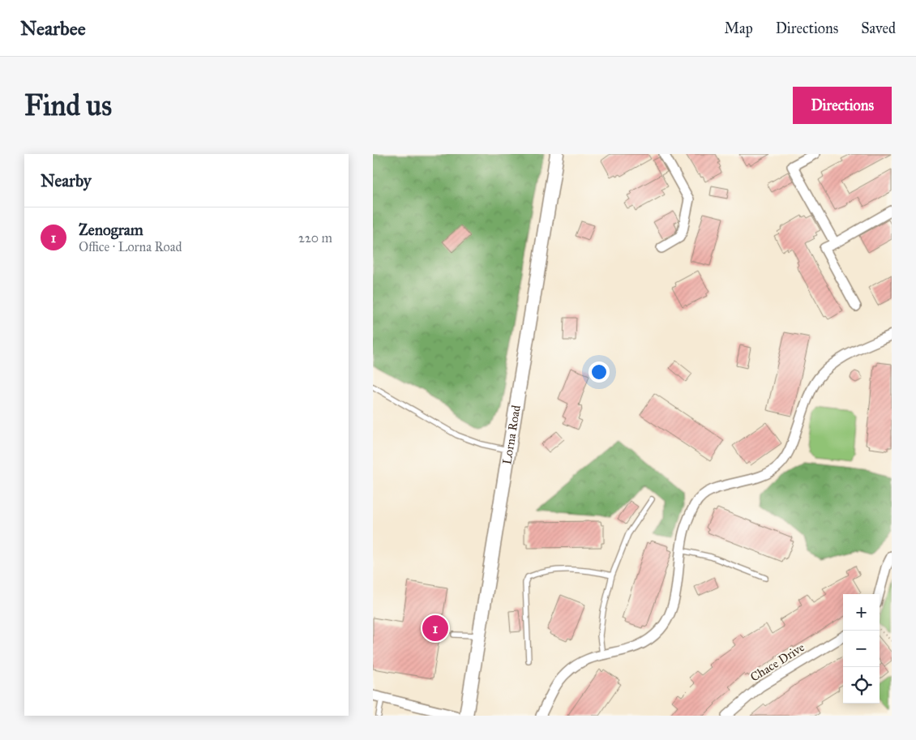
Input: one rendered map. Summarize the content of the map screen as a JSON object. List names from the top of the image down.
{
  "streets": {
    "street": ["Lorna Road", "Chace Drive"]
  },
  "page": {
    "header": "Nearbee",
    "nav": ["Map", "Directions", "Saved"],
    "buttons": "Directions",
    "title": "Find us",
    "heading": "Nearby",
    "list": [
      {
        "mark": "1",
        "name": "Zenogram",
        "note": "Office · Lorna Road",
        "value": "220 m"
      }
    ],
    "map_buttons": ["+", "−"],
    "pins": "1"
  }
}
